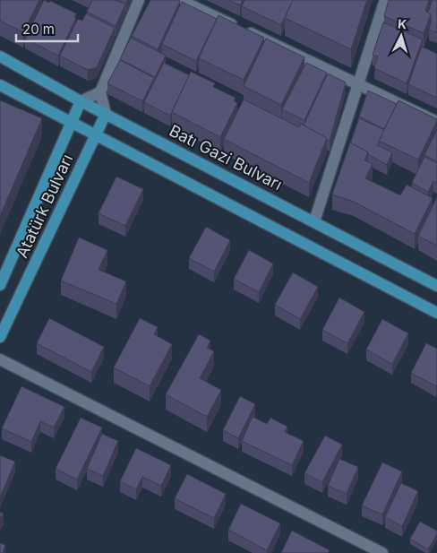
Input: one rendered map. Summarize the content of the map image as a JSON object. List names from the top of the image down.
{
  "streets": {
    "main road": ["Batı Gazi Bulvarı", "Atatürk Bulvarı"]
  },
  "crossings": [
    ["Batı Gazi Bulvarı", "Atatürk Bulvarı"]
  ],
  "scale_bar": "20 m",
  "north": "top"
}
